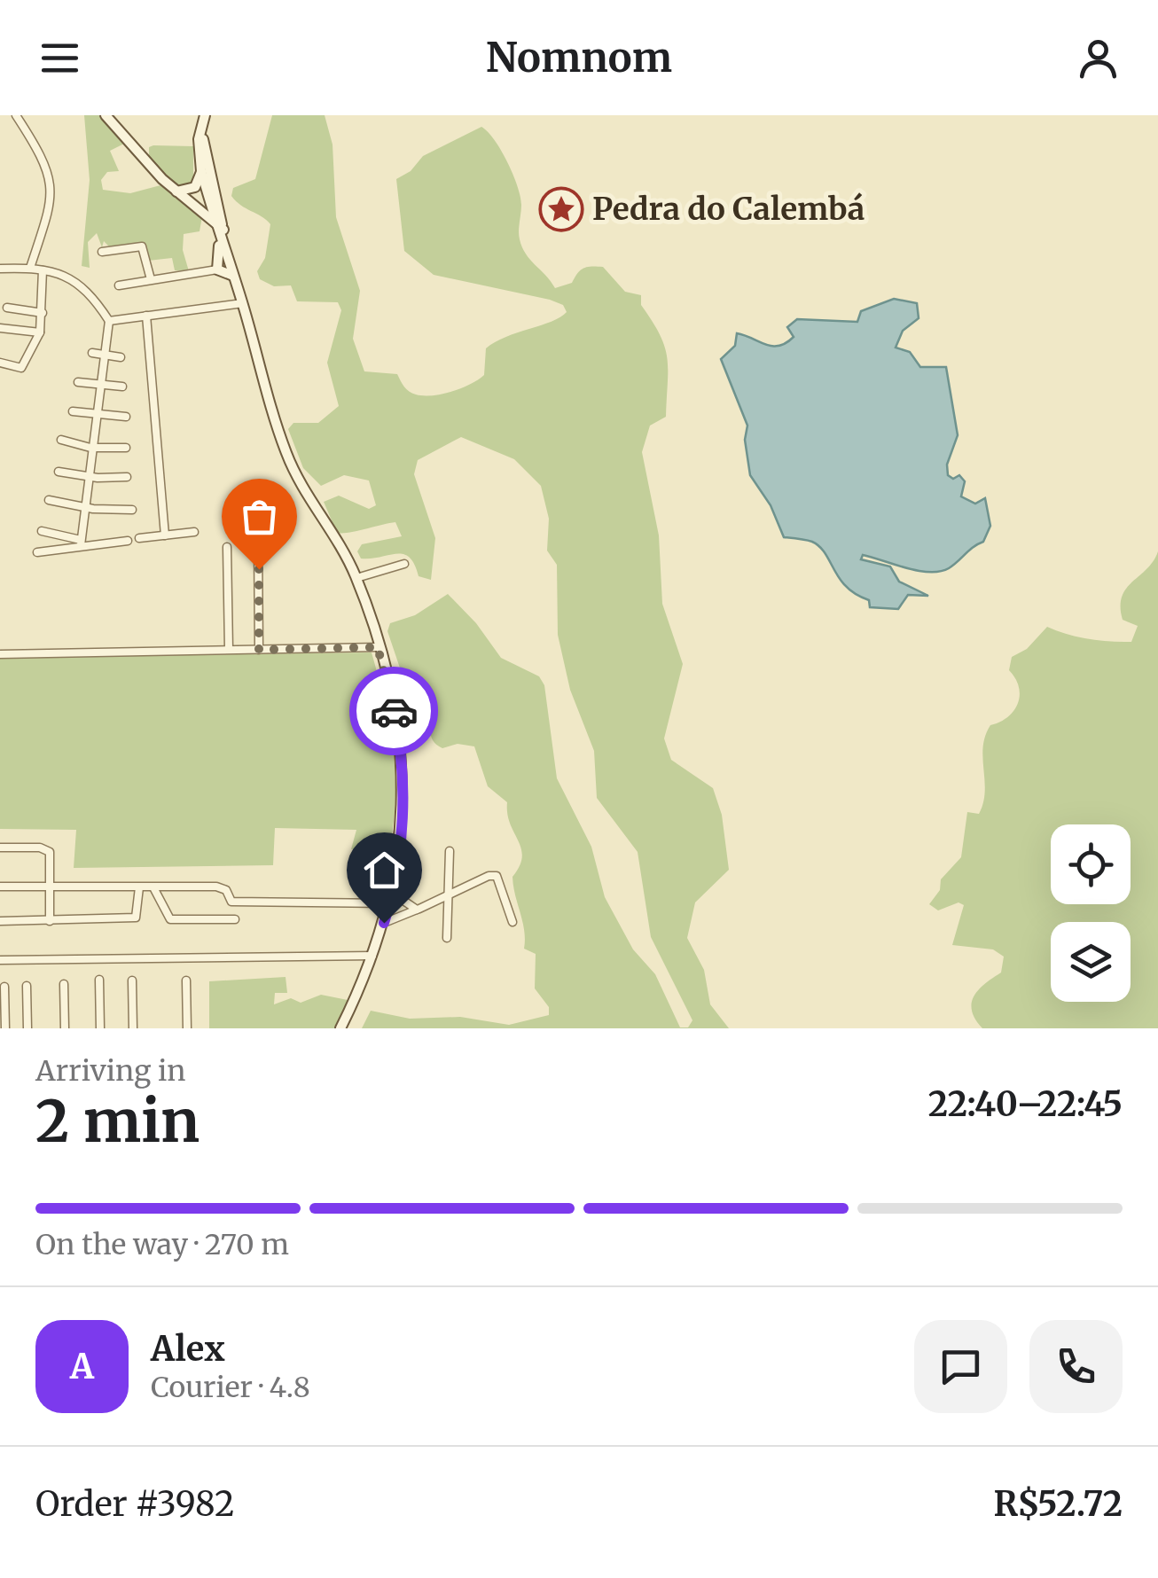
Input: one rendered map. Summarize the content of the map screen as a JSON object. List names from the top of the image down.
{
  "places": {
    "place": ["Pedra do Calembá"]
  },
  "page": {
    "header": "Nomnom",
    "heading": ["2 min", "Arriving in", "22:40–22:45"],
    "panel": [
      "Alex",
      "Courier · 4.8",
      "Order #3982",
      "R$52.72"
    ],
    "bar": "On the way · 270 m",
    "round": "A"
  }
}
